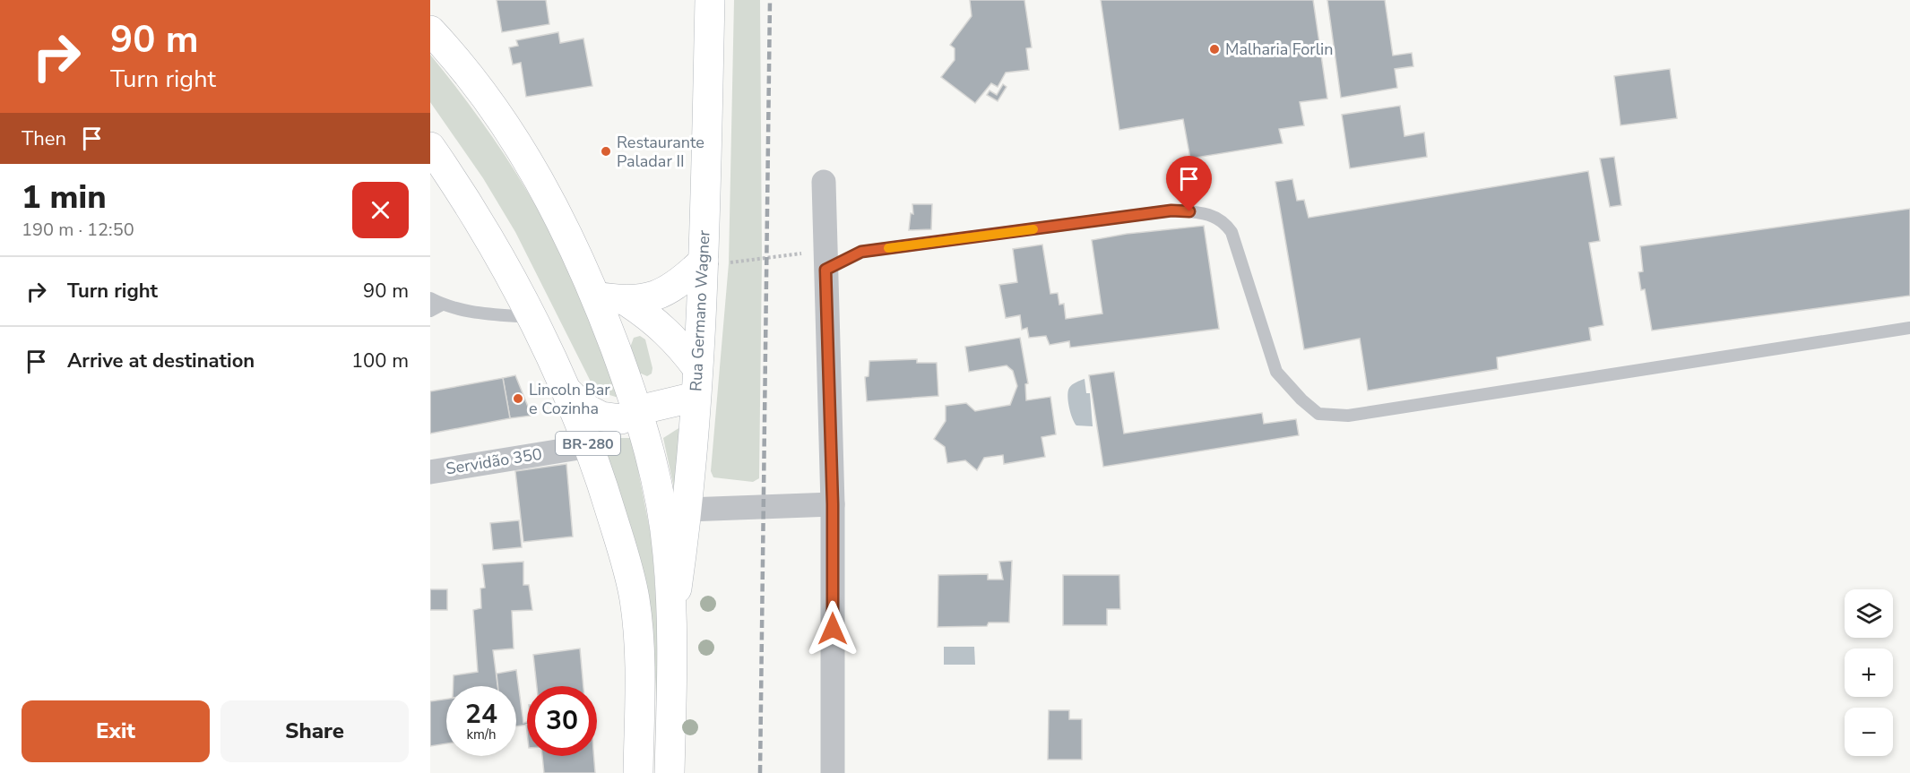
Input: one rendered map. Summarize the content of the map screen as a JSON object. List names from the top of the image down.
{
  "streets": {
    "main road": ["Rua Germano Wagner", "BR-280"],
    "street": ["Servidão 350"]
  },
  "crossings": [
    ["Rua Germano Wagner", "BR-280"],
    ["BR-280", "Servidão 350"]
  ],
  "places": ["Malharia Forlin", "Restaurante Paladar II", "Lincoln Bar e Cozinha"],
  "page": {
    "turn": ["90 m", "Turn right"],
    "then": "Then",
    "heading": ["1 min", "190 m · 12:50"],
    "list": [
      {
        "name": "Turn right",
        "value": "90 m"
      },
      {
        "name": "Arrive at destination",
        "value": "100 m"
      }
    ],
    "map_buttons": ["+", "−"],
    "speed": "24 km/h",
    "limit": "30",
    "buttons": ["Exit", "Share"]
  }
}
